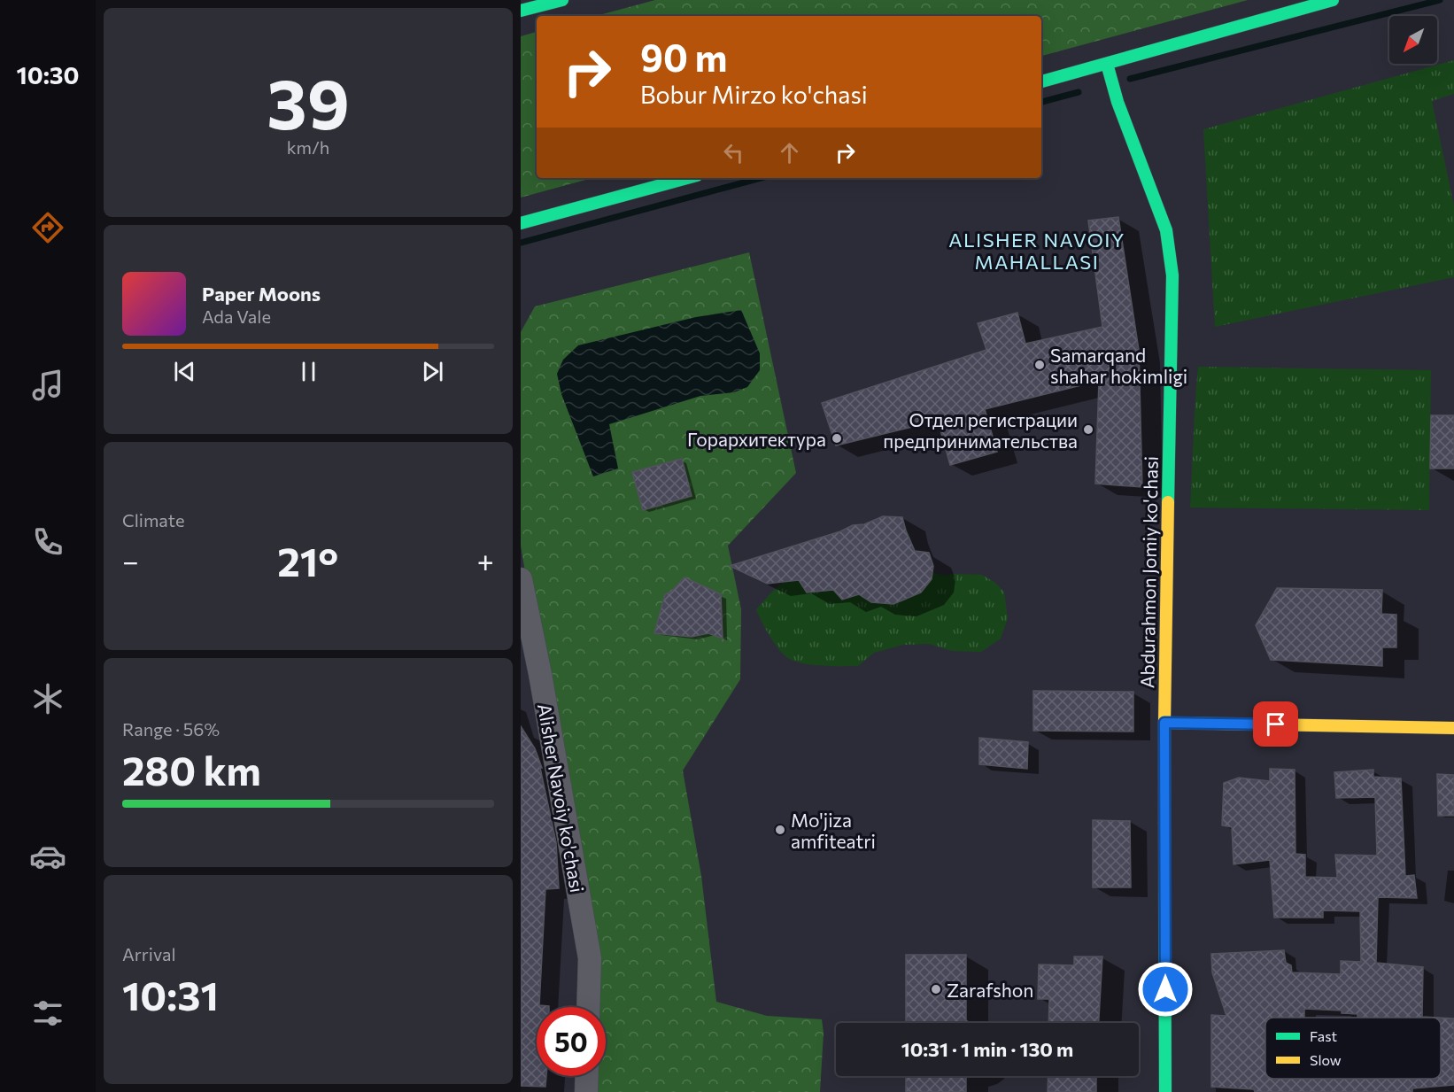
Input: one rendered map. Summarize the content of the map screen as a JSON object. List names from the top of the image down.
{
  "streets": {
    "main road": ["Abdurahmon Jomiy ko'chasi"],
    "street": ["Alisher Navoiy ko'chasi"]
  },
  "districts": ["ALISHER NAVOIY MAHALLASI"],
  "places": [
    "Samarqand shahar hokimligi",
    "Отдел регистрации предпринимательства",
    "Горархитектура",
    "Mo'jiza amfiteatri",
    "Zarafshon"
  ],
  "legend": ["Fast", "Slow"],
  "north": "bottom left",
  "page": {
    "tabs": "10:30",
    "tile": [
      ["39", "km/h"],
      "Climate",
      ["Range · 56%", "280 km"],
      ["Arrival", "10:31"]
    ],
    "turn": ["90 m", "Bobur Mirzo ko'chasi"],
    "song": ["Paper Moons", "Ada Vale"],
    "heat": ["−", "21°", "+"],
    "limit": "50",
    "trip": "10:31 · 1 min · 130 m"
  }
}
